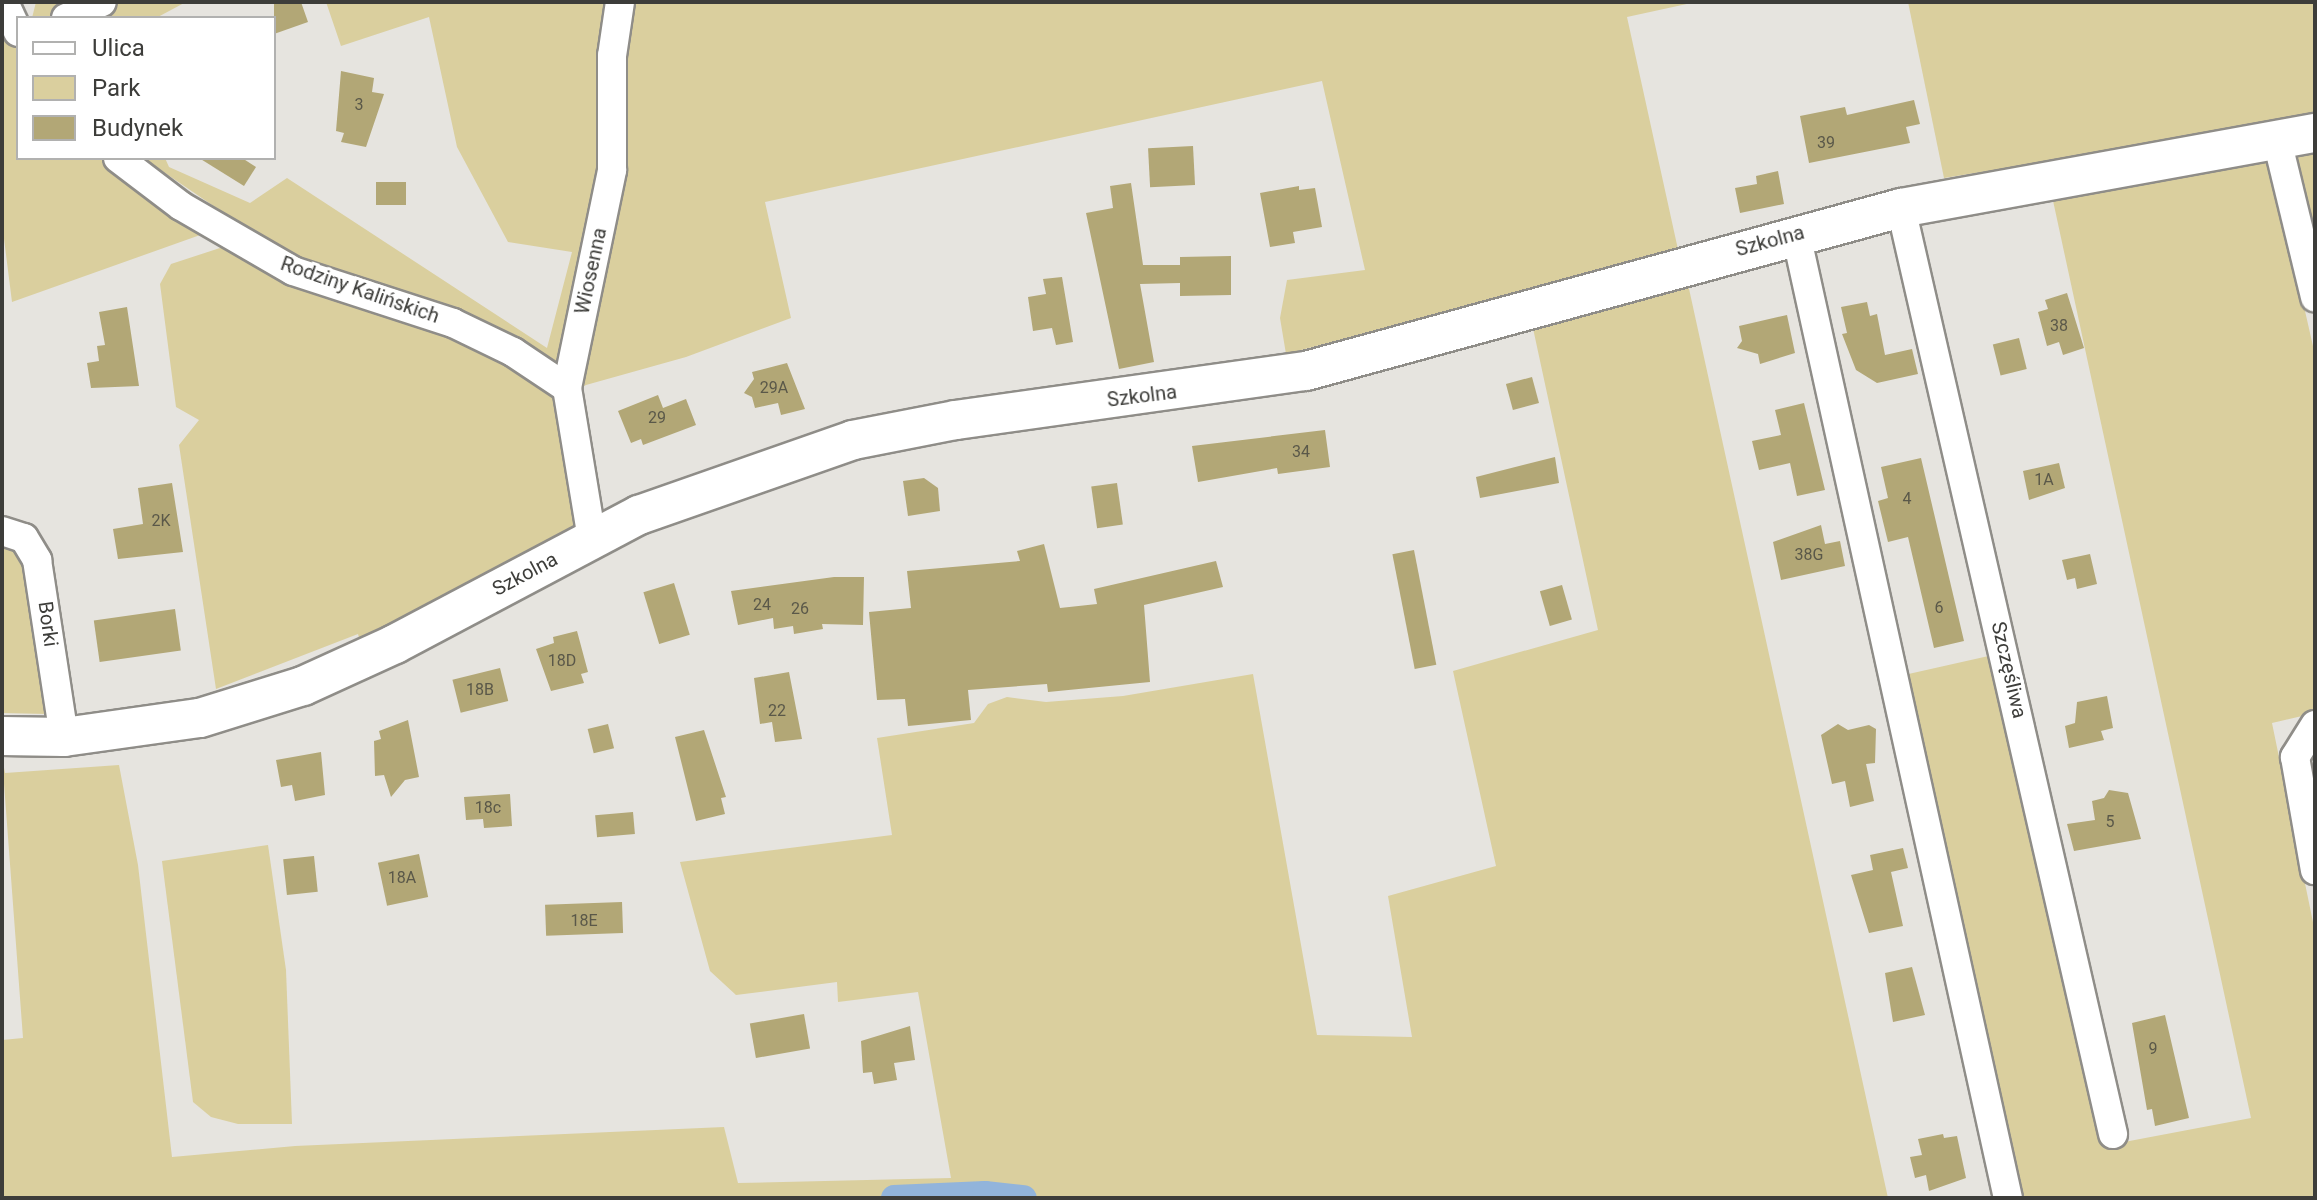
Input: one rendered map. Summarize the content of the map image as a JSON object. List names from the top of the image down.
{
  "streets": {
    "street": [
      "Szkolna",
      "Wiosenna",
      "Rodziny Kalińskich",
      "Borki",
      "Szczęśliwa"
    ]
  },
  "crossings": [
    ["Szkolna", "Wiosenna"],
    ["Szkolna", "Borki"],
    ["Szkolna", "Szczęśliwa"],
    ["Wiosenna", "Rodziny Kalińskich"]
  ],
  "house_numbers": [
    "3",
    "39",
    "38",
    "29A",
    "29",
    "34",
    "1A",
    "4",
    "2K",
    "38G",
    "24",
    "6",
    "26",
    "18D",
    "18B",
    "22",
    "18c",
    "5",
    "18A",
    "18E",
    "9"
  ],
  "legend": ["Ulica", "Park", "Budynek"]
}
